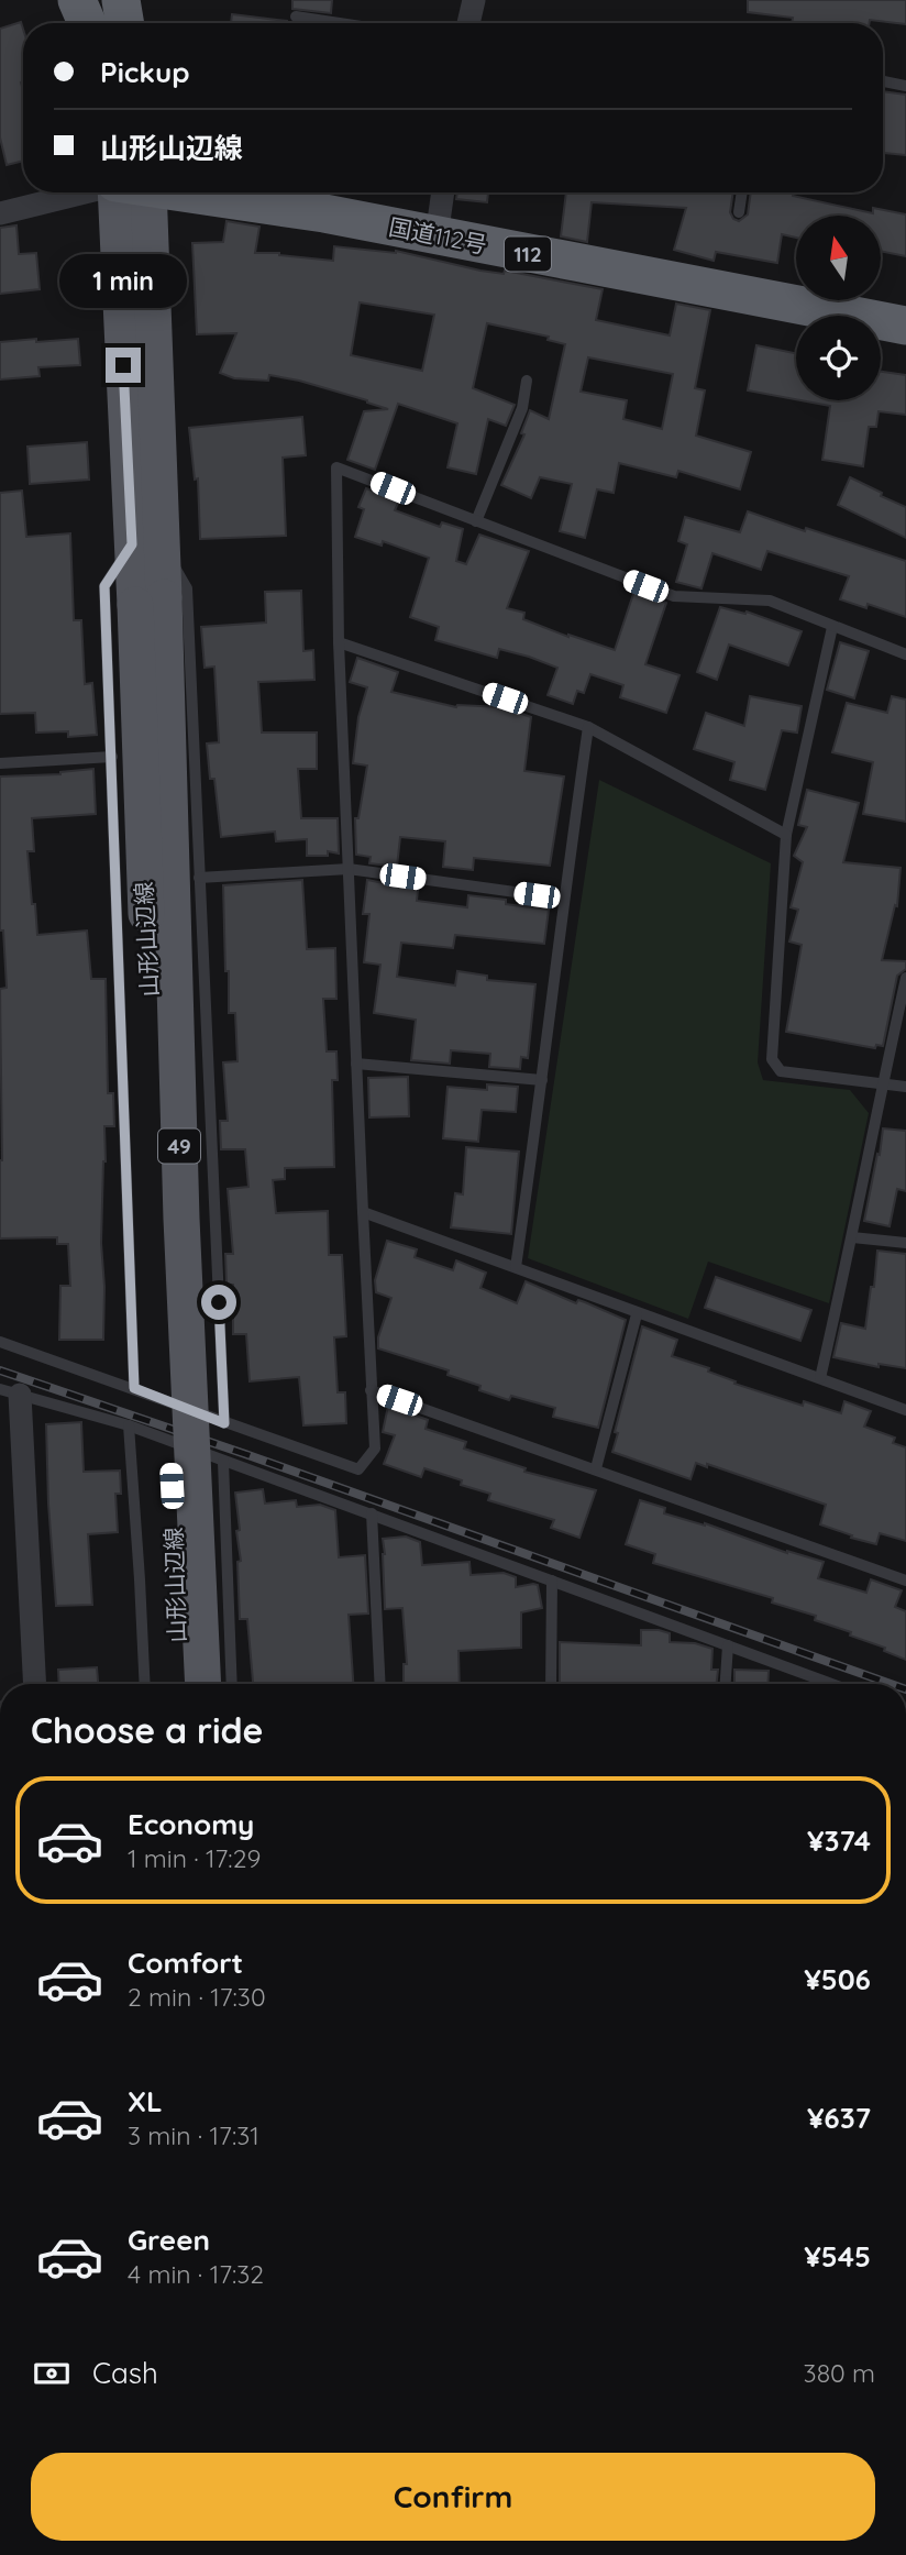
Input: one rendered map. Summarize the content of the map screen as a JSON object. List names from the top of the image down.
{
  "streets": {
    "highway": ["国道112号", "112"],
    "main road": ["山形山辺線", "49"]
  },
  "north": "top",
  "page": {
    "banner": ["Pickup", "山形山辺線"],
    "bubble": "1 min",
    "heading": "Choose a ride",
    "list": [
      {
        "name": "Economy",
        "note": "1 min · 17:29",
        "value": "¥374"
      },
      {
        "name": "Comfort",
        "note": "2 min · 17:30",
        "value": "¥506"
      },
      {
        "name": "XL",
        "note": "3 min · 17:31",
        "value": "¥637"
      },
      {
        "name": "Green",
        "note": "4 min · 17:32",
        "value": "¥545"
      }
    ],
    "pay": ["Cash", "380 m"],
    "buttons": "Confirm"
  }
}
